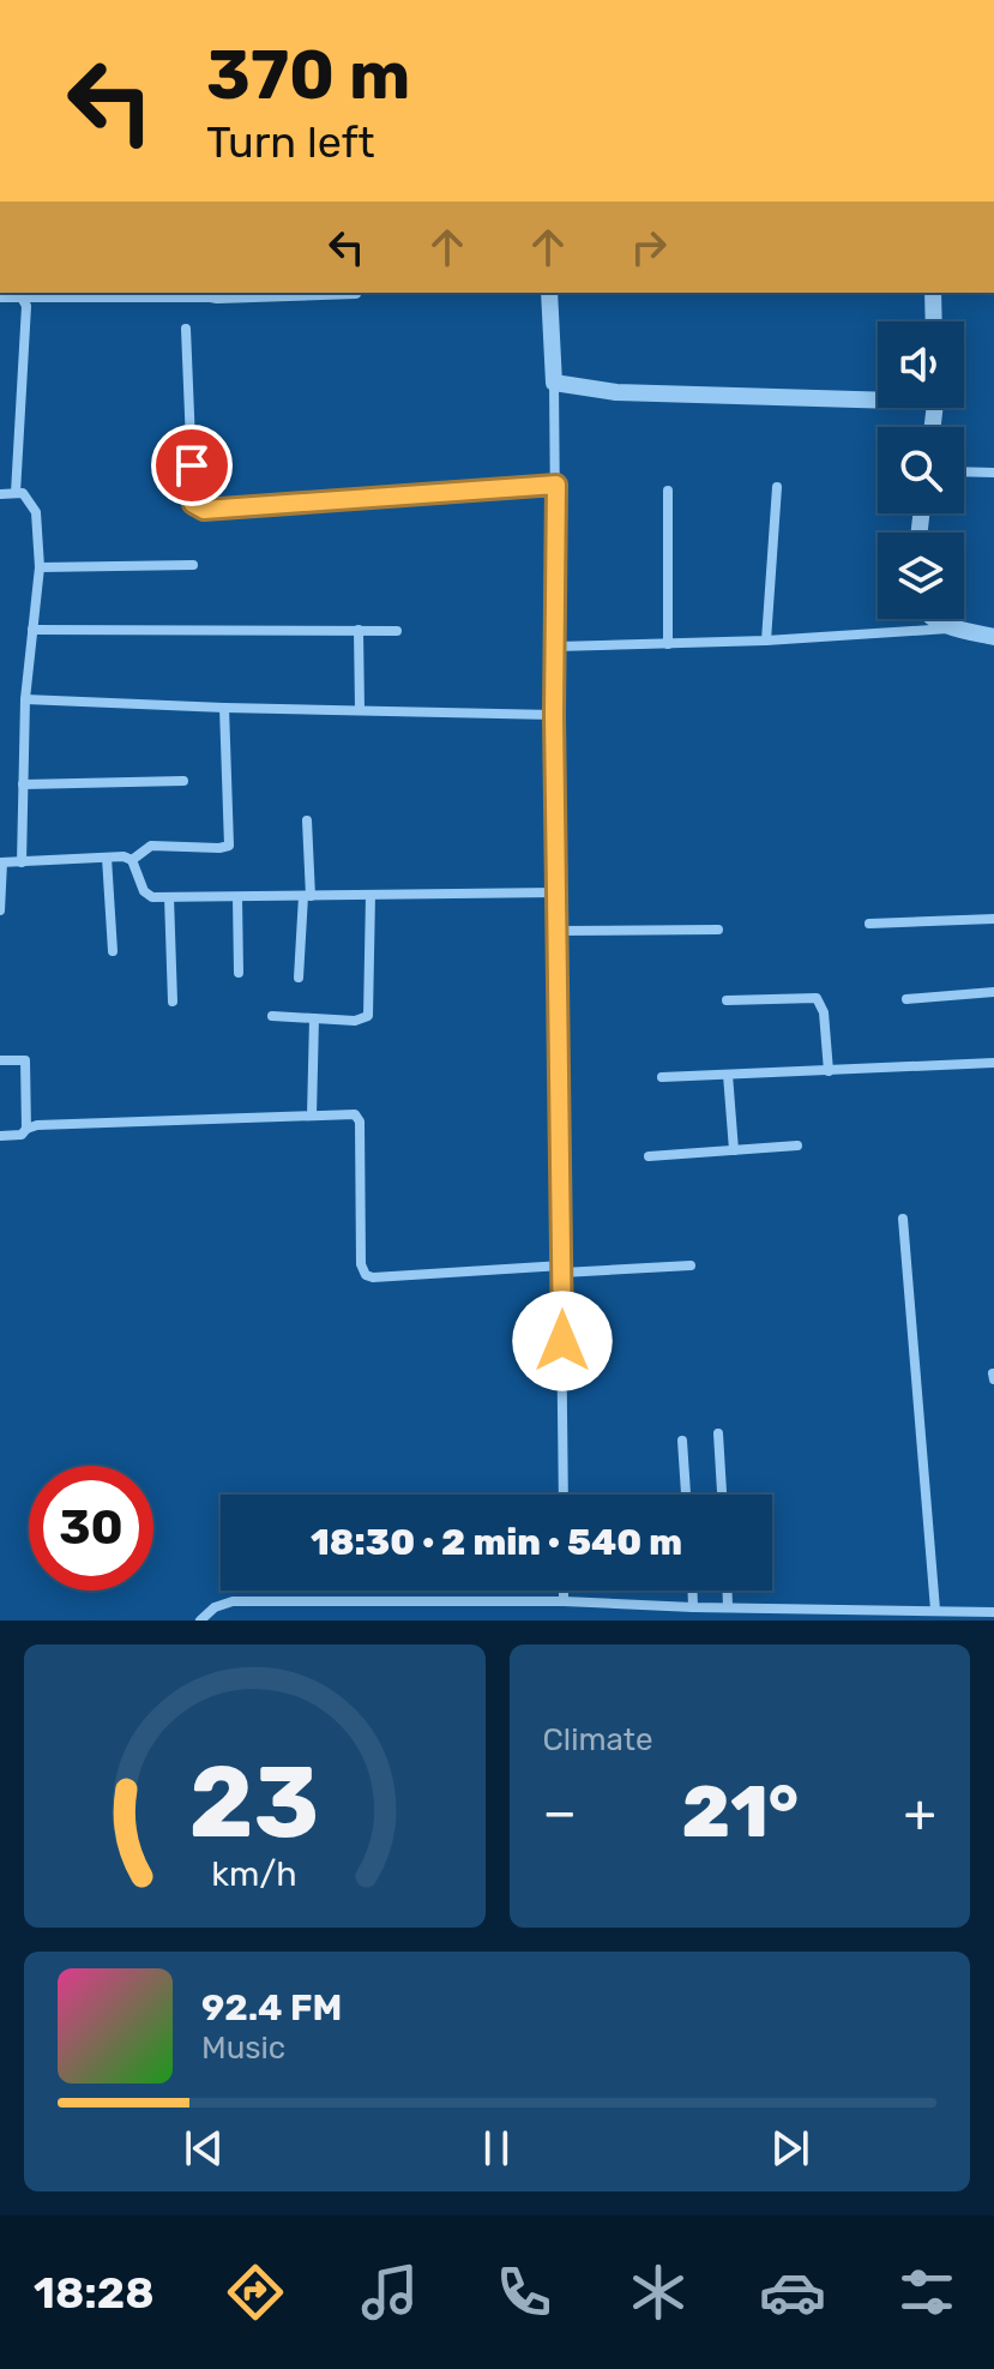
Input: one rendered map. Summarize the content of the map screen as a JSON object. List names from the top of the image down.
{
  "page": {
    "turn": ["370 m", "Turn left"],
    "limit": "30",
    "trip": "18:30 · 2 min · 540 m",
    "tile": "Climate",
    "heat": ["−", "21°", "+"],
    "song": ["92.4 FM", "Music"],
    "tabs": "18:28",
    "gauge": ["23", "km/h"]
  }
}
